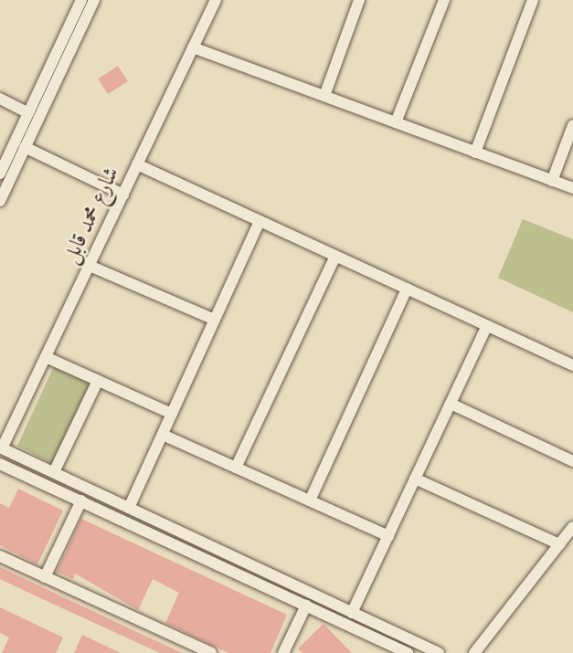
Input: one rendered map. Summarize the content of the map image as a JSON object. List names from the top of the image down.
{
  "streets": {
    "street": ["شارع محمد قابل"]
  }
}
